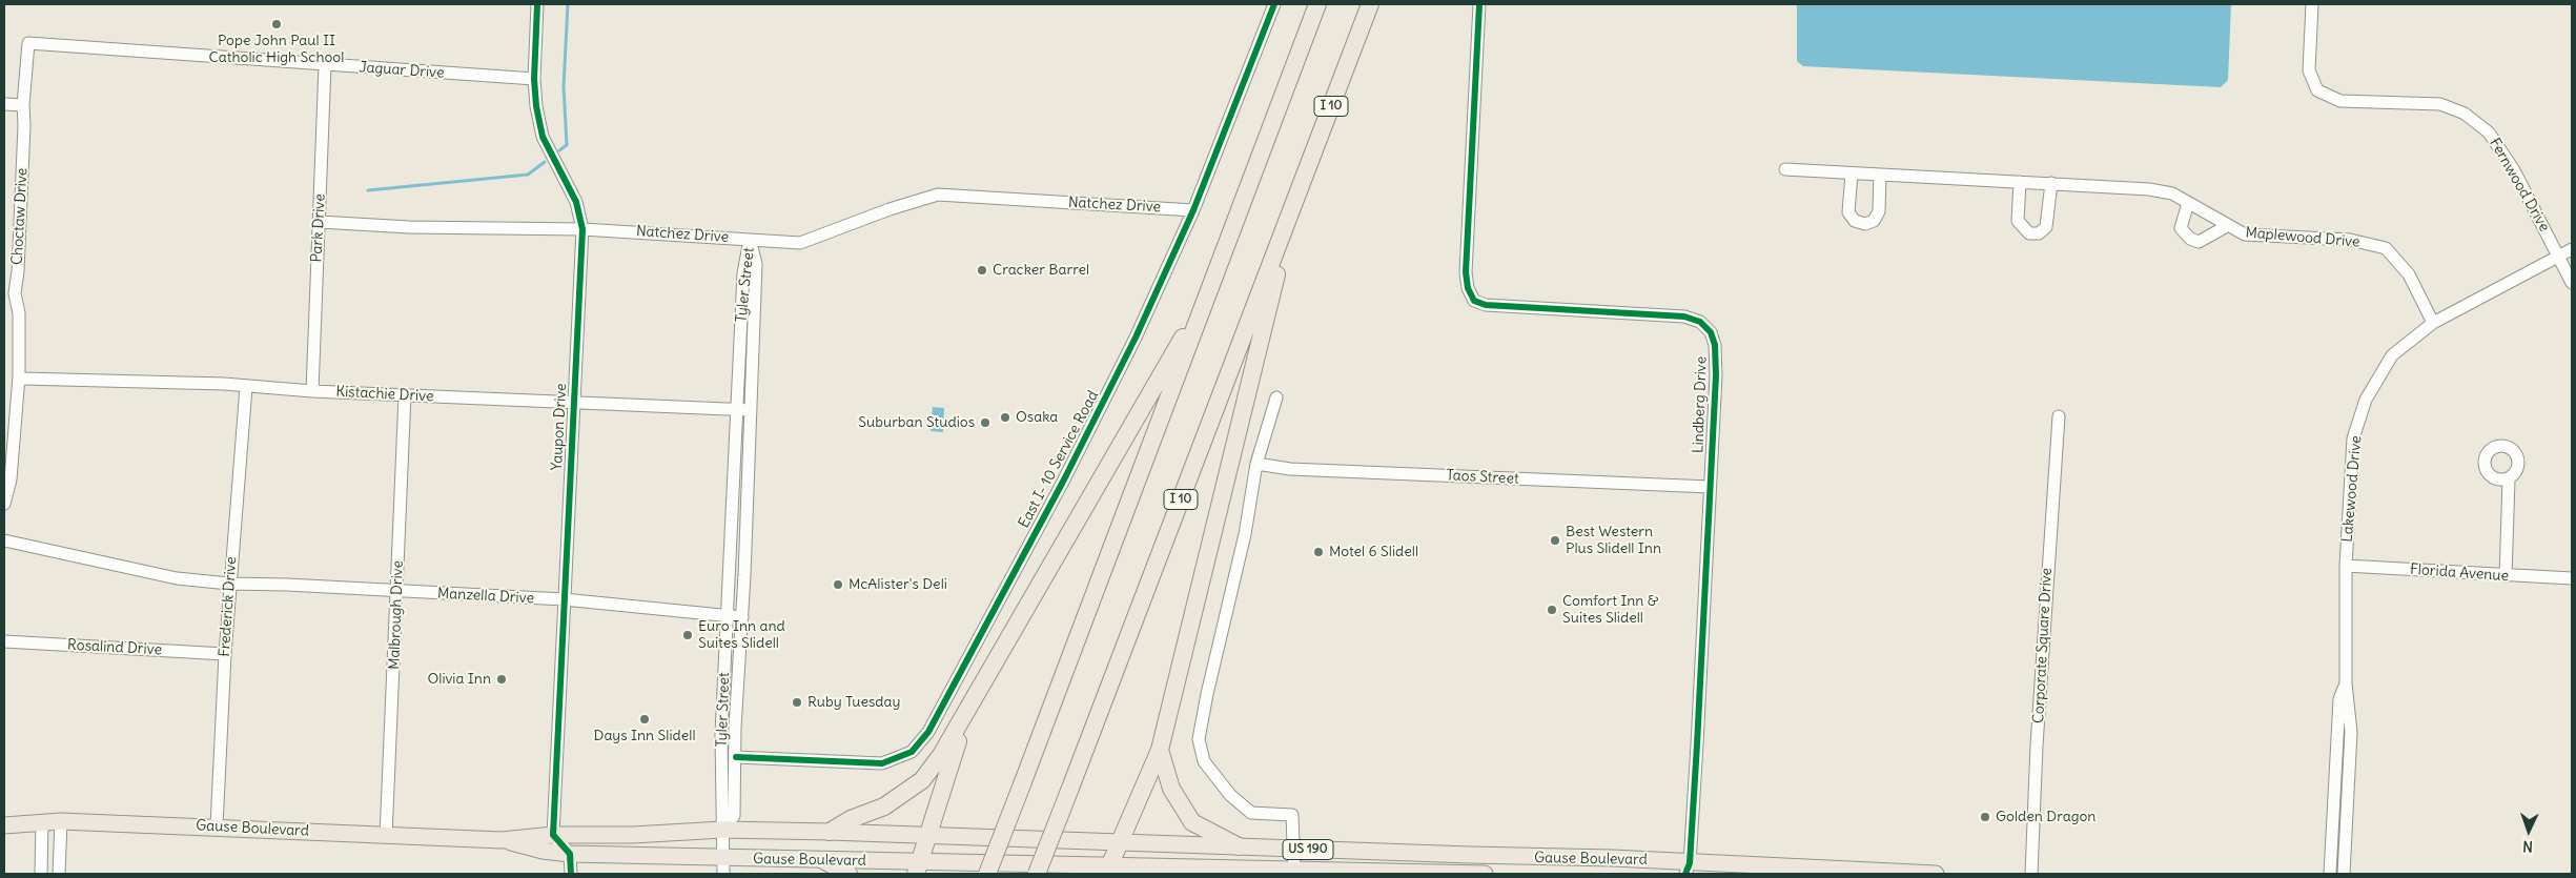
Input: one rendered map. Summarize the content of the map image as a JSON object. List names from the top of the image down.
{
  "streets": {
    "highway": ["I 10"],
    "main road": ["Gause Boulevard", "US 190"],
    "street": [
      "Jaguar Drive",
      "Fernwood Drive",
      "Natchez Drive",
      "Choctaw Drive",
      "Park Drive",
      "Maplewood Drive",
      "Tyler Street",
      "Kistachie Drive",
      "Lindberg Drive",
      "Yaupon Drive",
      "East I- 10 Service Road",
      "Taos Street",
      "Lakewood Drive",
      "Florida Avenue",
      "Manzella Drive",
      "Frederick Drive",
      "Malbrough Drive",
      "Corporate Square Drive",
      "Rosalind Drive"
    ]
  },
  "crossings": [
    ["Jaguar Drive", "Choctaw Drive"],
    ["Jaguar Drive", "Park Drive"],
    ["Jaguar Drive", "Yaupon Drive"],
    ["Fernwood Drive", "Lakewood Drive"],
    ["Natchez Drive", "Park Drive"],
    ["Natchez Drive", "Tyler Street"],
    ["Natchez Drive", "Yaupon Drive"],
    ["Natchez Drive", "East I- 10 Service Road"],
    ["Choctaw Drive", "Kistachie Drive"],
    ["Park Drive", "Kistachie Drive"],
    ["Maplewood Drive", "Lakewood Drive"],
    ["Tyler Street", "Kistachie Drive"],
    ["Tyler Street", "East I- 10 Service Road"],
    ["Tyler Street", "Manzella Drive"],
    ["Tyler Street", "Gause Boulevard"],
    ["Kistachie Drive", "Yaupon Drive"],
    ["Kistachie Drive", "Frederick Drive"],
    ["Kistachie Drive", "Malbrough Drive"],
    ["Lindberg Drive", "Taos Street"],
    ["Lindberg Drive", "Gause Boulevard"],
    ["Yaupon Drive", "Manzella Drive"],
    ["Yaupon Drive", "Gause Boulevard"],
    ["Lakewood Drive", "Florida Avenue"],
    ["Manzella Drive", "Frederick Drive"],
    ["Manzella Drive", "Malbrough Drive"],
    ["Frederick Drive", "Rosalind Drive"],
    ["Frederick Drive", "Gause Boulevard"],
    ["Malbrough Drive", "Gause Boulevard"]
  ],
  "places": [
    "Pope John Paul II Catholic High School",
    "Cracker Barrel",
    "Osaka",
    "Suburban Studios",
    "Best Western Plus Slidell Inn",
    "Motel 6 Slidell",
    "McAlister's Deli",
    "Comfort Inn & Suites Slidell",
    "Euro Inn and Suites Slidell",
    "Olivia Inn",
    "Ruby Tuesday",
    "Days Inn Slidell",
    "Golden Dragon"
  ],
  "north": "bottom"
}
